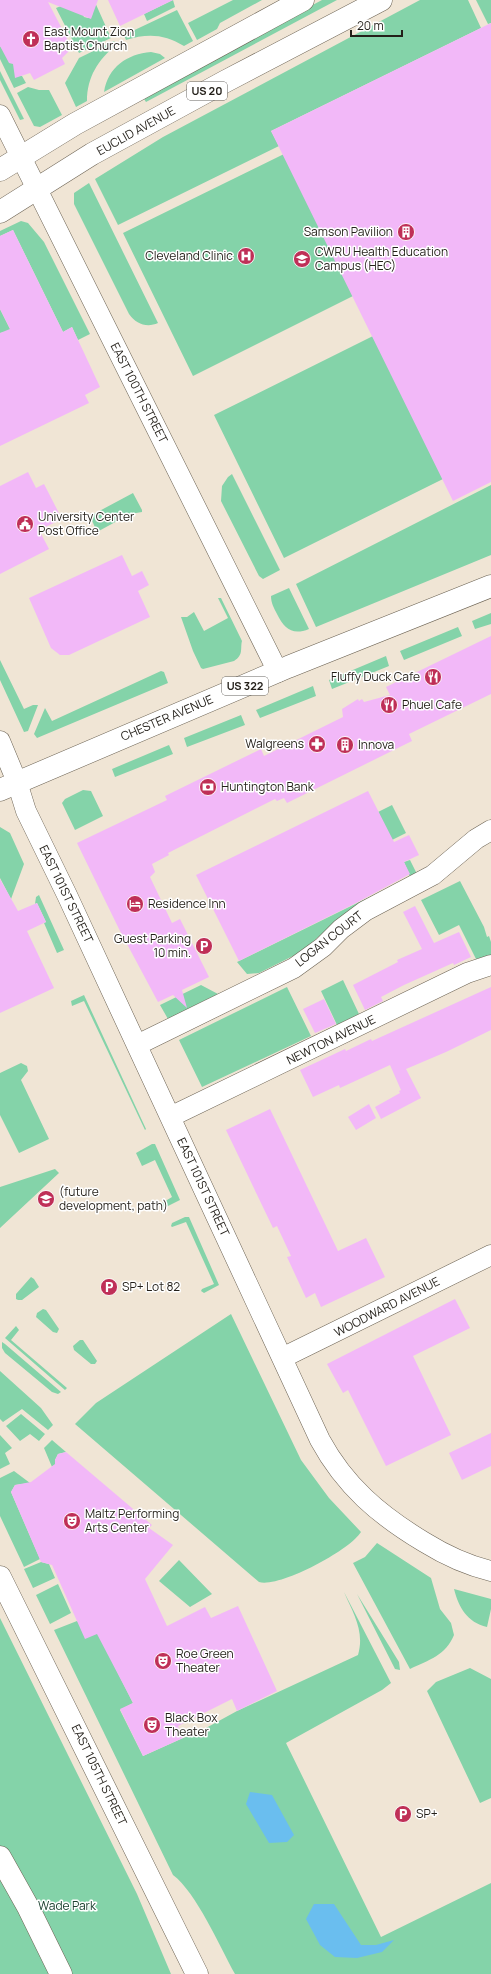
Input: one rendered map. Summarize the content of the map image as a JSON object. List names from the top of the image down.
{
  "streets": {
    "main road": [
      "US 20",
      "EUCLID AVENUE",
      "US 322",
      "CHESTER AVENUE",
      "EAST 105TH STREET"
    ],
    "street": [
      "EAST 100TH STREET",
      "EAST 101ST STREET",
      "LOGAN COURT",
      "NEWTON AVENUE",
      "WOODWARD AVENUE"
    ]
  },
  "crossings": [
    ["US 20", "EAST 100TH STREET"],
    ["EUCLID AVENUE", "EAST 100TH STREET"],
    ["EAST 100TH STREET", "CHESTER AVENUE"],
    ["CHESTER AVENUE", "EAST 101ST STREET"],
    ["EAST 101ST STREET", "LOGAN COURT"],
    ["EAST 101ST STREET", "NEWTON AVENUE"],
    ["EAST 101ST STREET", "WOODWARD AVENUE"]
  ],
  "parks": ["Wade Park"],
  "places": {
    "church": ["East Mount Zion Baptist Church"],
    "building": ["Samson Pavilion", "Innova"],
    "hospital": ["Cleveland Clinic"],
    "school or university": ["CWRU Health Education Campus (HEC)", "(future development, path)"],
    "public building": ["University Center Post Office"],
    "restaurant": ["Fluffy Duck Cafe", "Phuel Cafe"],
    "pharmacy": ["Walgreens"],
    "bank": ["Huntington Bank"],
    "hotel": ["Residence Inn"],
    "parking": ["Guest Parking 10 min.", "SP+ Lot 82", "SP+"],
    "theatre": ["Maltz Performing Arts Center", "Roe Green Theater", "Black Box Theater"]
  },
  "scale_bar": "20 m"
}
